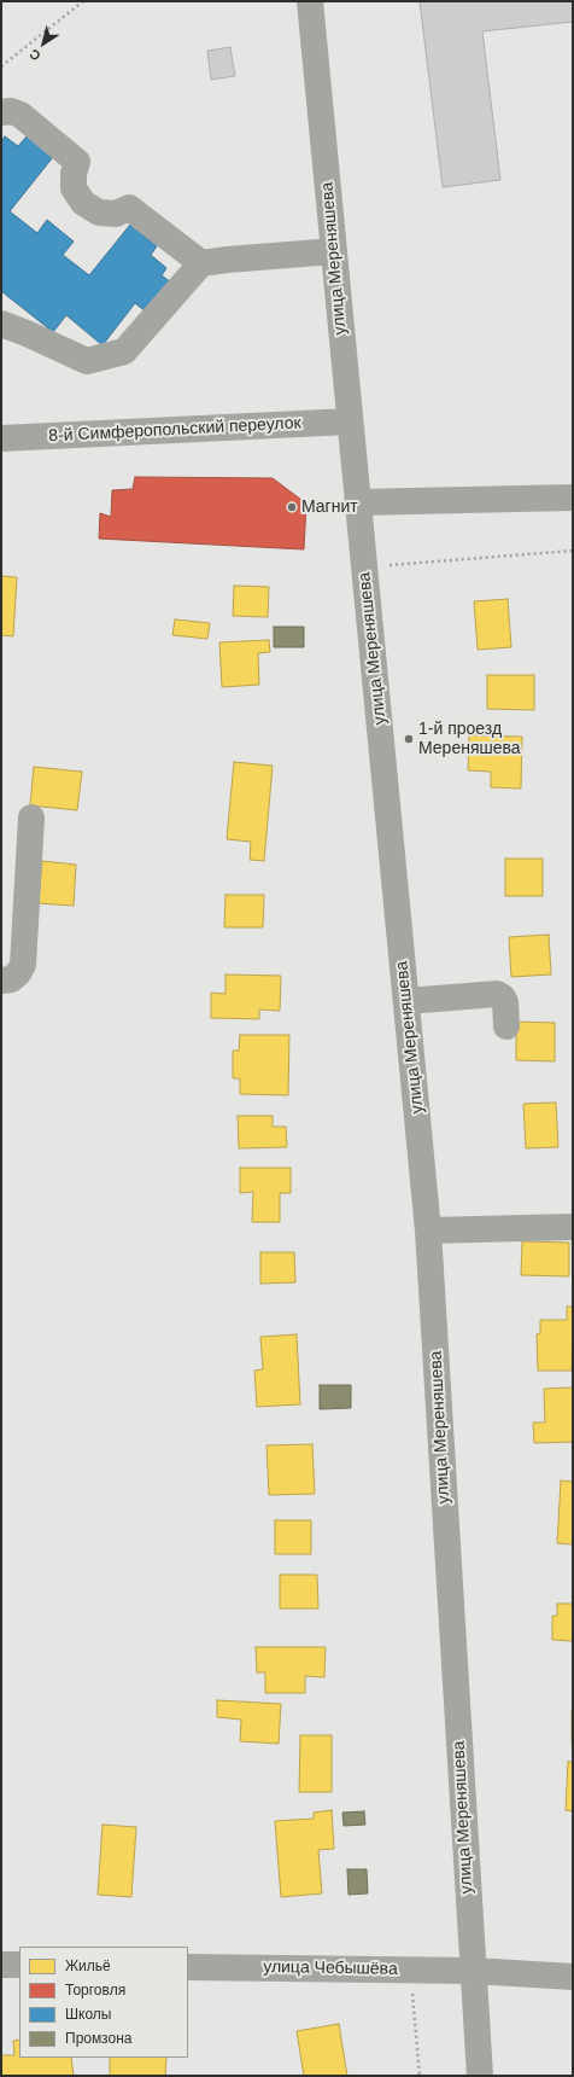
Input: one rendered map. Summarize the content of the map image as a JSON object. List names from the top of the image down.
{
  "streets": {
    "street": ["улица Мереняшева", "8-й Симферопольский переулок", "улица Чебышёва"]
  },
  "crossings": [
    ["улица Мереняшева", "8-й Симферопольский переулок"],
    ["улица Мереняшева", "улица Чебышёва"]
  ],
  "places": ["Магнит", "1-й проезд Мереняшева"],
  "legend": [
    "Жильё",
    "Торговля",
    "Школы",
    "Промзона"
  ],
  "north": "bottom left"
}
